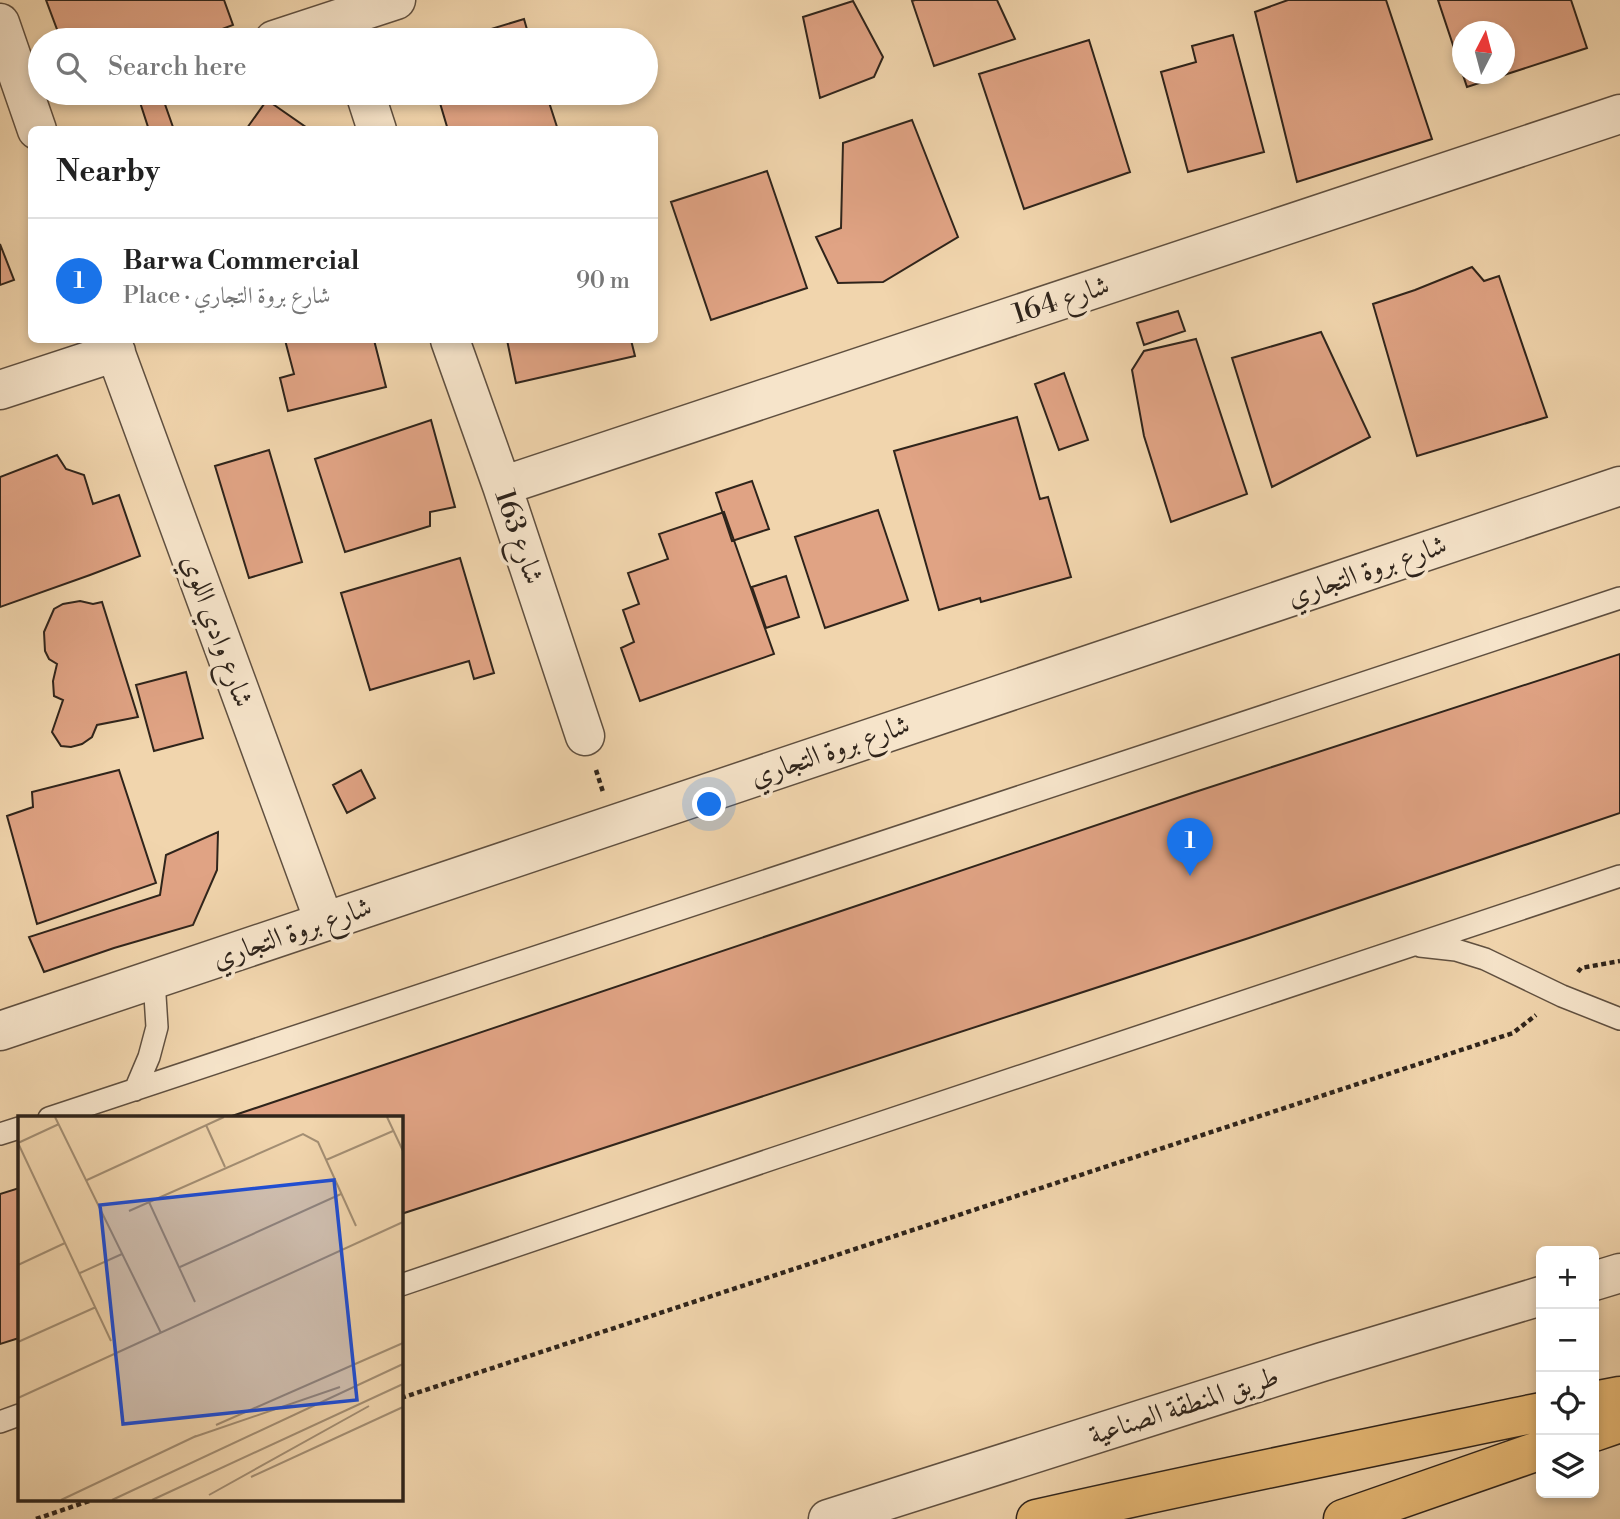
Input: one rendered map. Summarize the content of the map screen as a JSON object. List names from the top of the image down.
{
  "streets": {
    "street": [
      "شارع 164",
      "شارع 163",
      "شارع بروة التجاري",
      "شارع وادي اللوي",
      "طريق المنطقة الصناعية"
    ]
  },
  "crossings": [
    ["شارع 164", "شارع 163"],
    ["شارع بروة التجاري", "شارع وادي اللوي"]
  ],
  "north": "top",
  "page": {
    "search": "Search here",
    "heading": "Nearby",
    "list": [
      {
        "mark": "1",
        "name": "Barwa Commercial",
        "note": "Place · شارع بروة التجاري",
        "value": "90 m"
      }
    ],
    "pins": "1",
    "map_buttons": ["+", "−"]
  }
}
